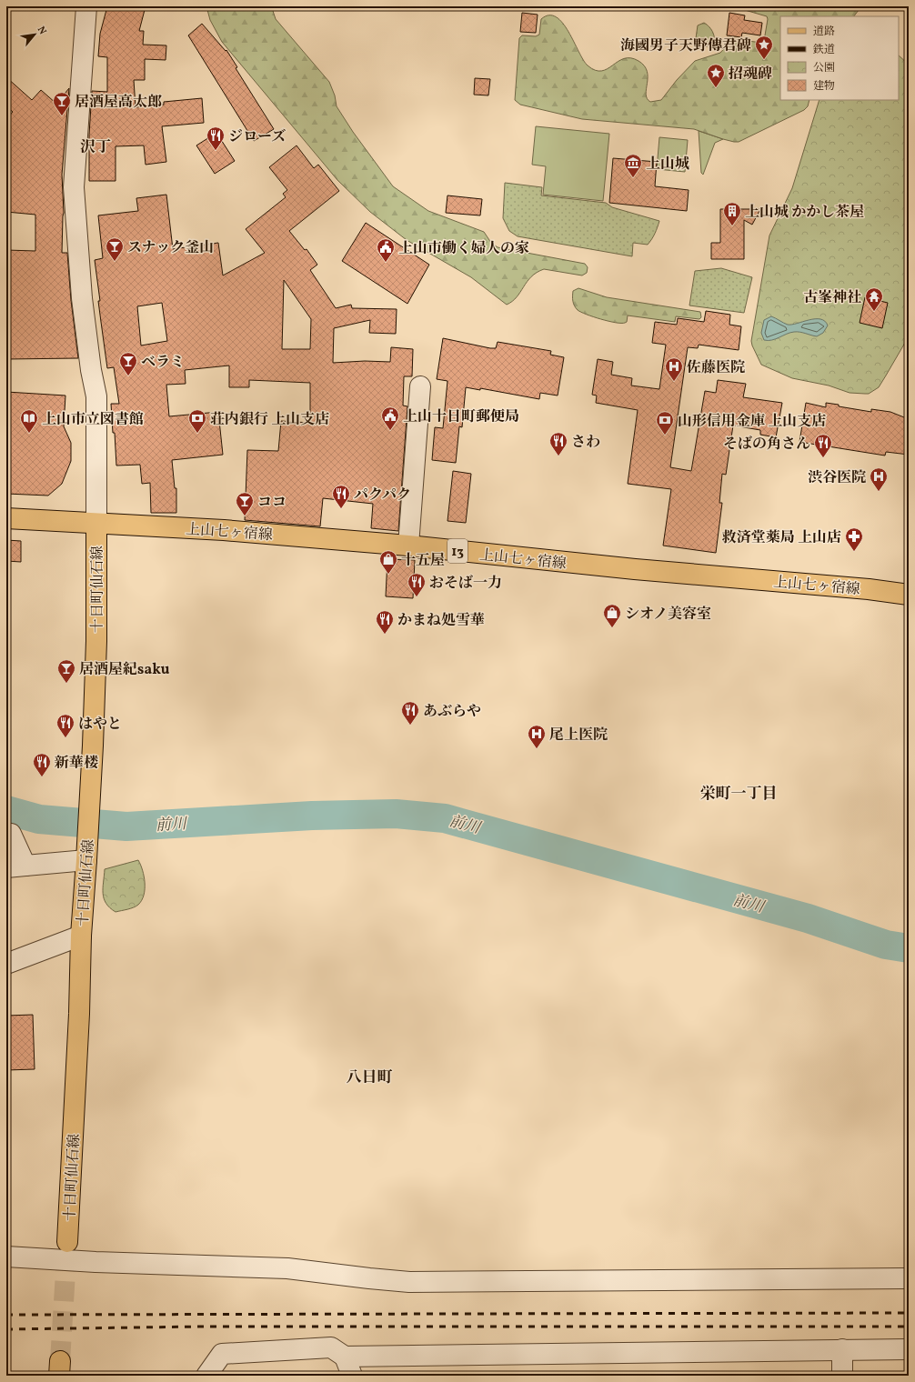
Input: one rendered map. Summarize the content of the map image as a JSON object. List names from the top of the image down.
{
  "streets": {
    "main road": ["上山七ヶ宿線", "13", "十日町仙石線"]
  },
  "crossings": [
    ["上山七ヶ宿線", "十日町仙石線"]
  ],
  "districts": ["沢丁", "栄町一丁目", "八日町"],
  "water": ["前川"],
  "places": {
    "place": ["海國男子天野傳君碑", "招魂碑"],
    "bar": [
      "居酒屋高太郎",
      "スナック釜山",
      "ベラミ",
      "ココ",
      "居酒屋紀saku"
    ],
    "restaurant": [
      "ジローズ",
      "さわ",
      "そばの角さん",
      "パクパク",
      "おそば一力",
      "かまね処雪華",
      "あぶらや",
      "はやと",
      "新華楼"
    ],
    "museum": ["上山城"],
    "building": ["上山城 かかし茶屋"],
    "public building": ["上山市働く婦人の家", "上山十日町郵便局"],
    "temple": ["古峯神社"],
    "hospital": ["佐藤医院", "渋谷医院", "尾上医院"],
    "library": ["上山市立図書館"],
    "bank": ["荘内銀行 上山支店", "山形信用金庫 上山支店"],
    "pharmacy": ["救済堂薬局 上山店"],
    "shop": ["十五屋", "シオノ美容室"]
  },
  "legend": [
    "道路",
    "鉄道",
    "公園",
    "建物"
  ],
  "north": "top right"
}
